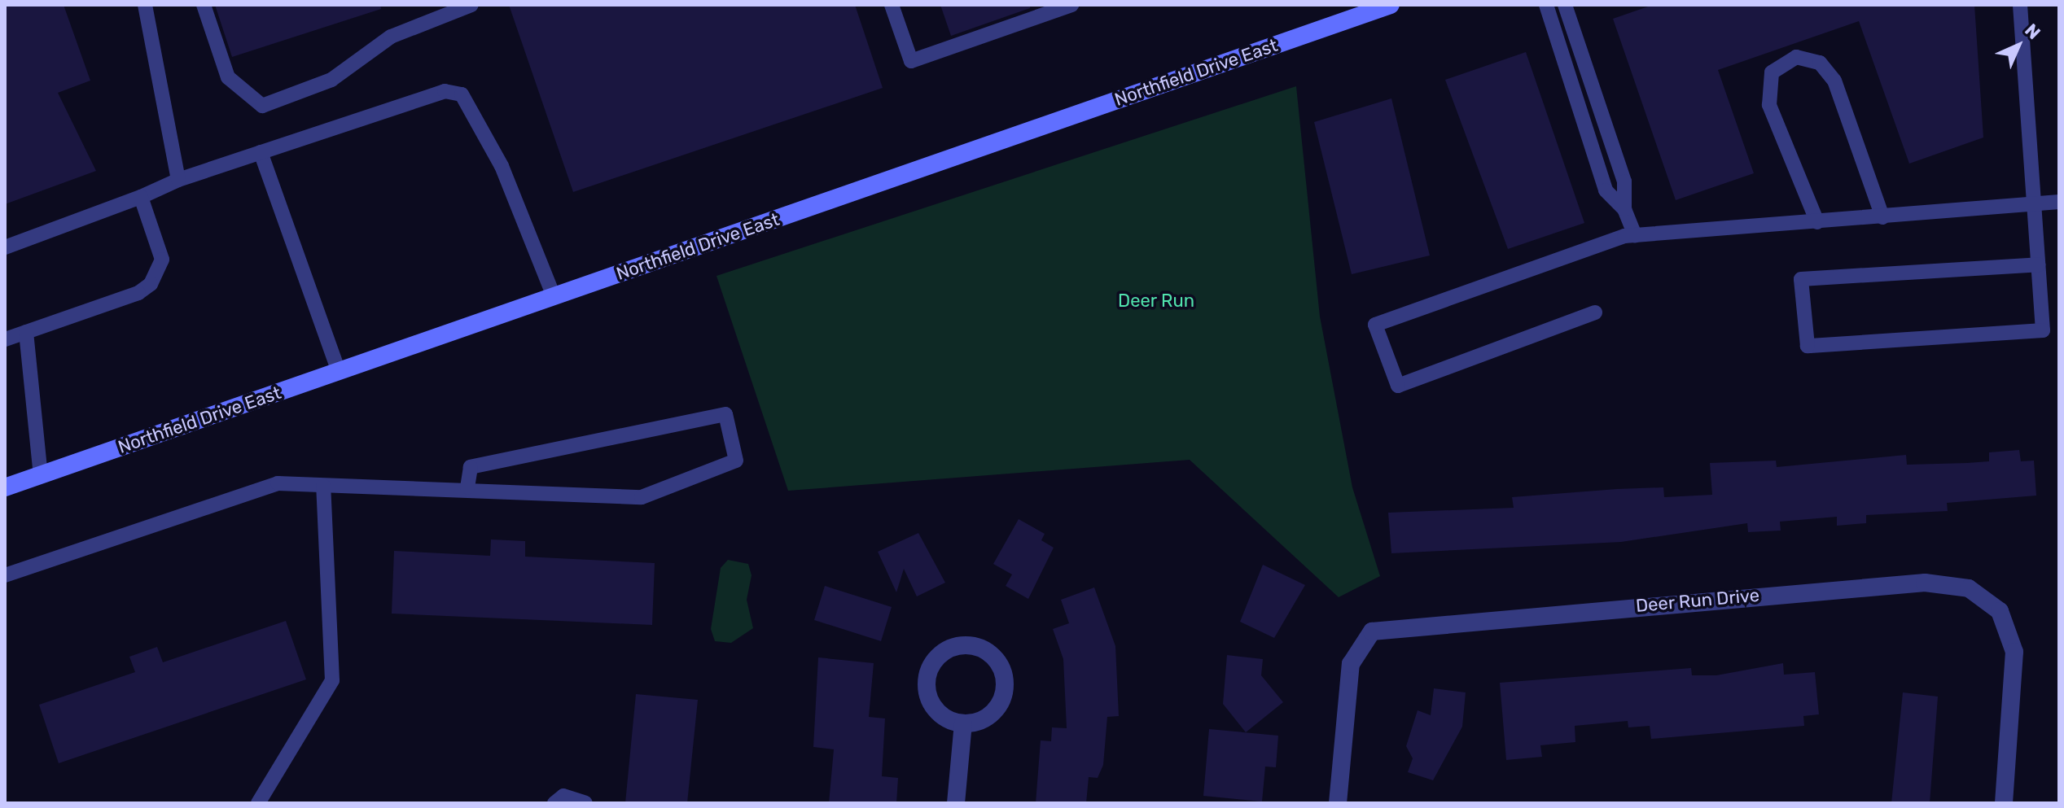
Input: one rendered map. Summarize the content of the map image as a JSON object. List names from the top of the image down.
{
  "streets": {
    "main road": ["Northfield Drive East"],
    "street": ["Deer Run Drive"]
  },
  "parks": ["Deer Run"],
  "north": "top right"
}
